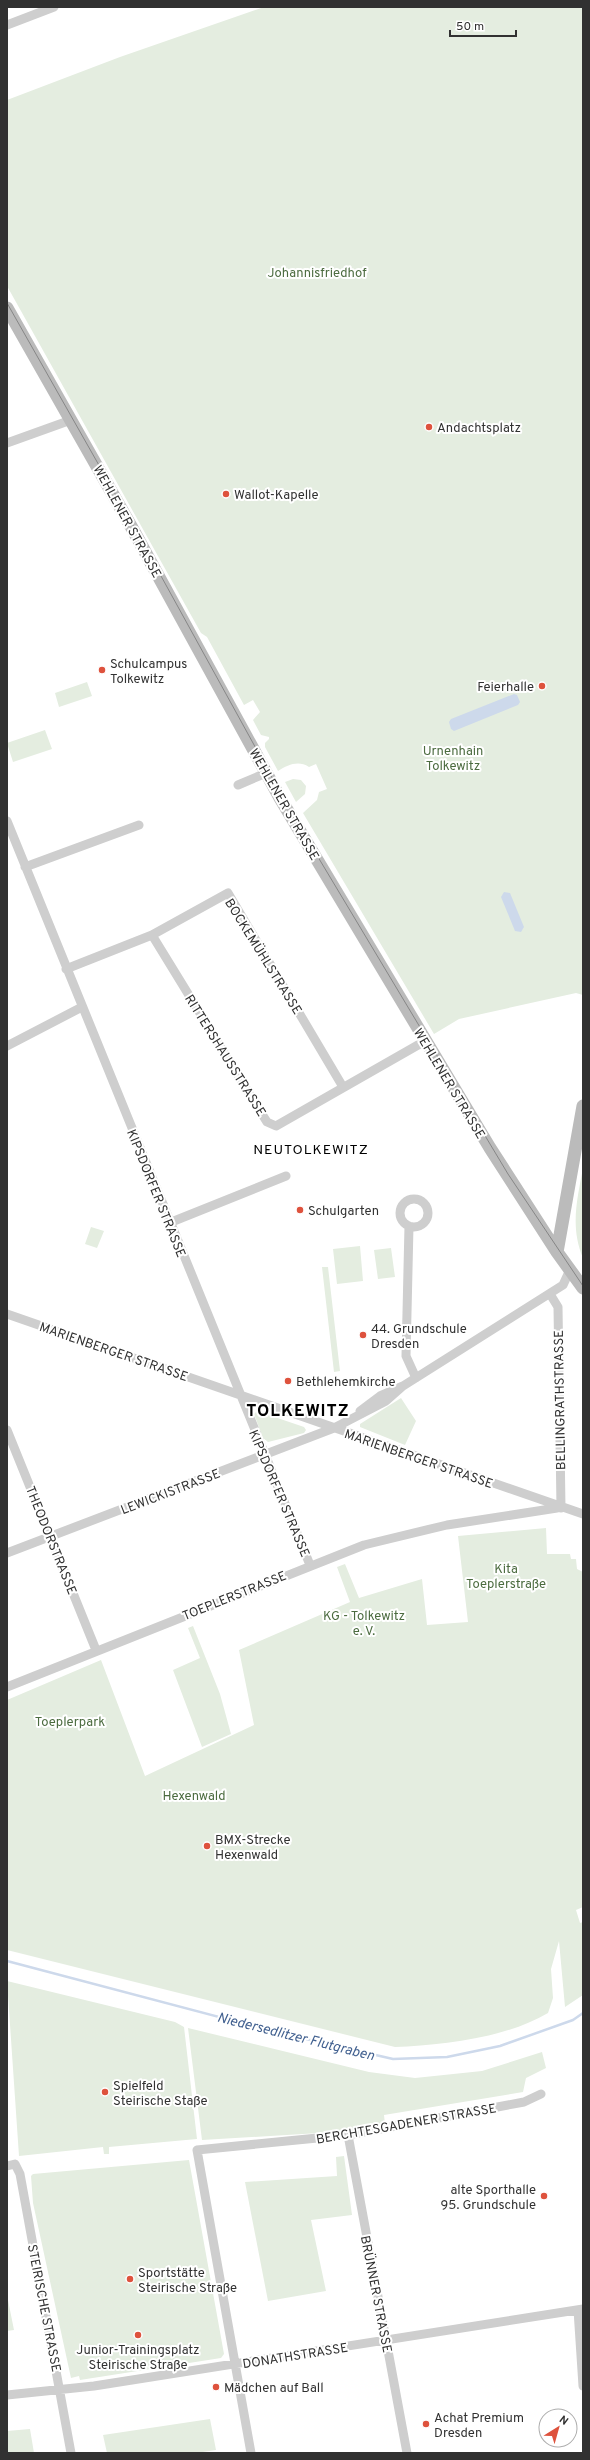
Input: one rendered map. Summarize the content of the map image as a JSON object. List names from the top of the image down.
{
  "streets": {
    "main road": ["WEHLENER STRASSE"],
    "street": [
      "BOCKEMÜHLSTRASSE",
      "RITTERSHAUSSTRASSE",
      "KIPSDORFER STRASSE",
      "MARIENBERGER STRASSE",
      "BELLINGRATHSTRASSE",
      "LEWICKISTRASSE",
      "THEODORSTRASSE",
      "TOEPLERSTRASSE",
      "BERCHTESGADENER STRASSE",
      "BRÜNNER STRASSE",
      "STEIRISCHE STRASSE",
      "DONATHSTRASSE"
    ]
  },
  "crossings": [
    ["WEHLENER STRASSE", "RITTERSHAUSSTRASSE"],
    ["WEHLENER STRASSE", "LEWICKISTRASSE"],
    ["BOCKEMÜHLSTRASSE", "RITTERSHAUSSTRASSE"],
    ["BOCKEMÜHLSTRASSE", "KIPSDORFER STRASSE"],
    ["KIPSDORFER STRASSE", "MARIENBERGER STRASSE"],
    ["KIPSDORFER STRASSE", "LEWICKISTRASSE"],
    ["KIPSDORFER STRASSE", "TOEPLERSTRASSE"],
    ["MARIENBERGER STRASSE", "BELLINGRATHSTRASSE"],
    ["MARIENBERGER STRASSE", "LEWICKISTRASSE"],
    ["MARIENBERGER STRASSE", "TOEPLERSTRASSE"],
    ["BELLINGRATHSTRASSE", "LEWICKISTRASSE"],
    ["BELLINGRATHSTRASSE", "TOEPLERSTRASSE"],
    ["LEWICKISTRASSE", "THEODORSTRASSE"],
    ["THEODORSTRASSE", "TOEPLERSTRASSE"],
    ["BERCHTESGADENER STRASSE", "BRÜNNER STRASSE"],
    ["BERCHTESGADENER STRASSE", "DONATHSTRASSE"],
    ["BRÜNNER STRASSE", "DONATHSTRASSE"],
    ["STEIRISCHE STRASSE", "DONATHSTRASSE"]
  ],
  "districts": ["NEUTOLKEWITZ", "TOLKEWITZ"],
  "water": ["Niedersedlitzer Flutgraben"],
  "parks": [
    "Johannisfriedhof",
    "Urnenhain Tolkewitz",
    "Kita Toeplerstraße",
    "KG - Tolkewitz e. V.",
    "Toeplerpark",
    "Hexenwald"
  ],
  "places": [
    "Andachtsplatz",
    "Wallot-Kapelle",
    "Schulcampus Tolkewitz",
    "Feierhalle",
    "Schulgarten",
    "44. Grundschule Dresden",
    "Bethlehemkirche",
    "BMX-Strecke Hexenwald",
    "Spielfeld Steirische Staße",
    "alte Sporthalle 95. Grundschule",
    "Sportstätte Steirische Straße",
    "Junior-Trainingsplatz Steirische Straße",
    "Mädchen auf Ball",
    "Achat Premium Dresden"
  ],
  "scale_bar": "50 m",
  "north": "top right"
}
